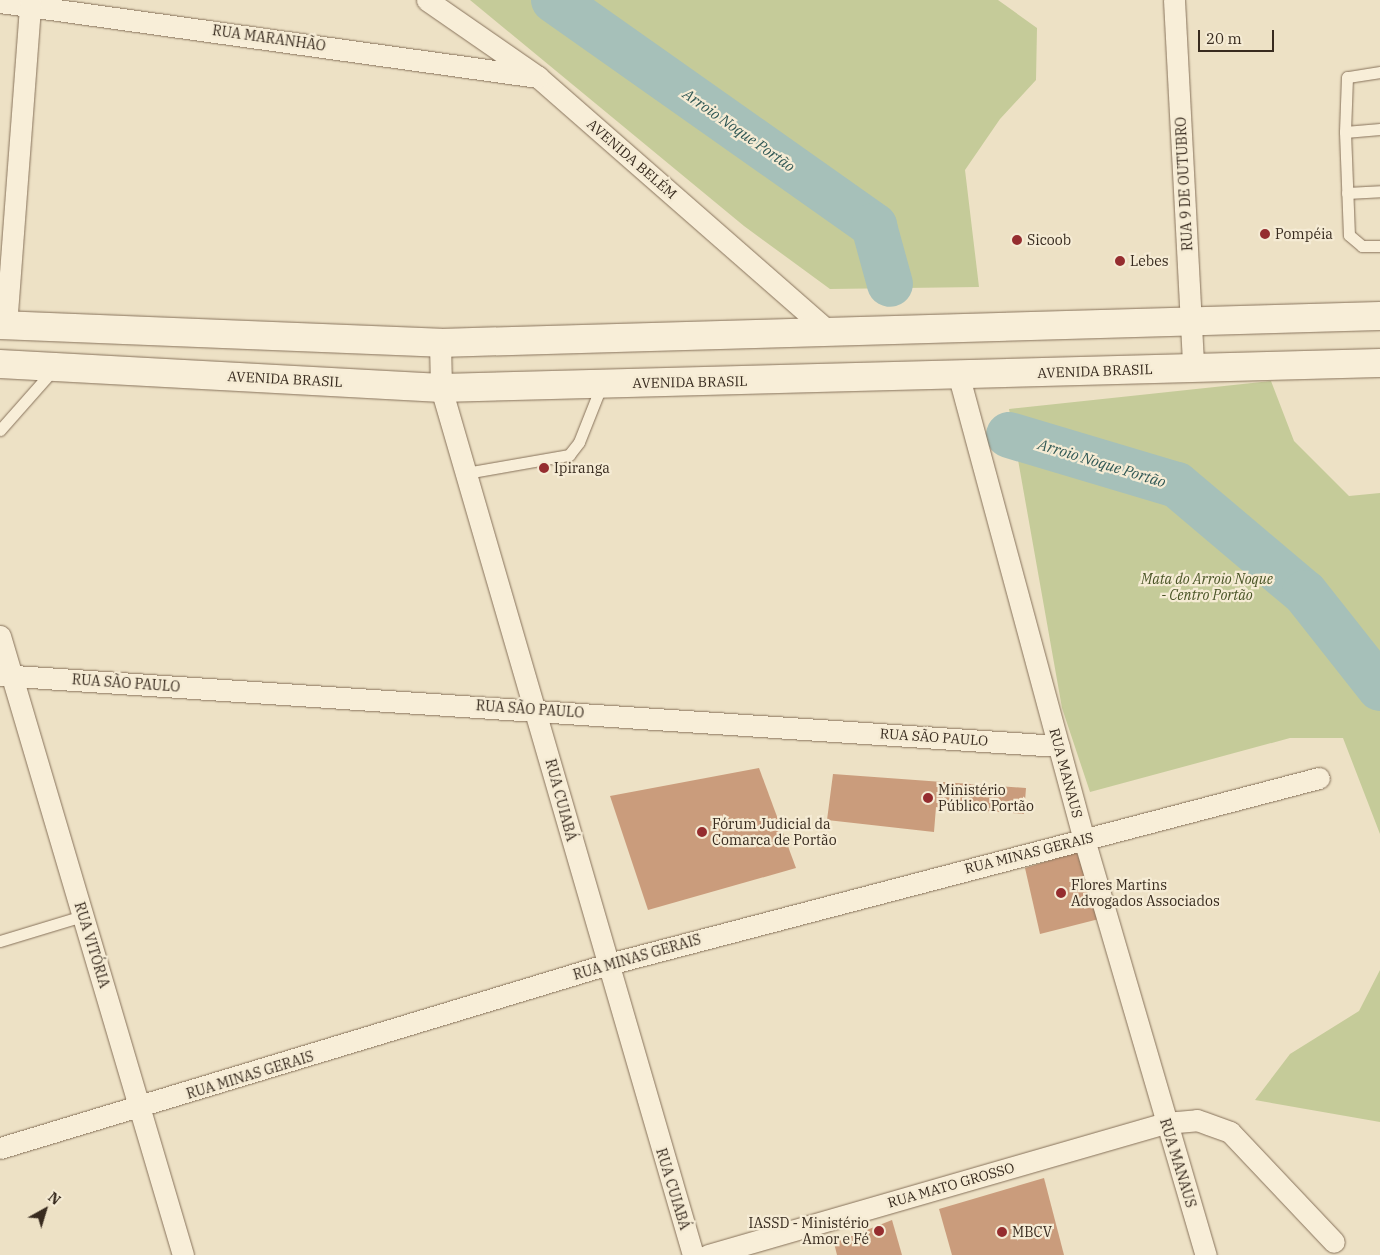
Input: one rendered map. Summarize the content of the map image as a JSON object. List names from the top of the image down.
{
  "streets": {
    "main road": ["AVENIDA BRASIL"],
    "street": [
      "RUA MARANHÃO",
      "AVENIDA BELÉM",
      "RUA 9 DE OUTUBRO",
      "RUA SÃO PAULO",
      "RUA MANAUS",
      "RUA CUIABÁ",
      "RUA MINAS GERAIS",
      "RUA VITÓRIA",
      "RUA MATO GROSSO"
    ]
  },
  "crossings": [
    ["RUA MARANHÃO", "AVENIDA BELÉM"],
    ["RUA 9 DE OUTUBRO", "AVENIDA BRASIL"],
    ["AVENIDA BRASIL", "RUA MANAUS"],
    ["AVENIDA BRASIL", "RUA CUIABÁ"],
    ["RUA SÃO PAULO", "RUA MANAUS"],
    ["RUA SÃO PAULO", "RUA CUIABÁ"],
    ["RUA SÃO PAULO", "RUA VITÓRIA"],
    ["RUA MANAUS", "RUA MINAS GERAIS"],
    ["RUA MANAUS", "RUA MATO GROSSO"],
    ["RUA CUIABÁ", "RUA MINAS GERAIS"],
    ["RUA MINAS GERAIS", "RUA VITÓRIA"]
  ],
  "water": ["Arroio Noque Portão"],
  "parks": ["Mata do Arroio Noque - Centro Portão"],
  "places": [
    "Pompéia",
    "Sicoob",
    "Lebes",
    "Ipiranga",
    "Ministério Público Portão",
    "Fórum Judicial da Comarca de Portão",
    "Flores Martins Advogados Associados",
    "IASSD - Ministério Amor e Fé",
    "MBCV"
  ],
  "scale_bar": "20 m",
  "north": "top right"
}
